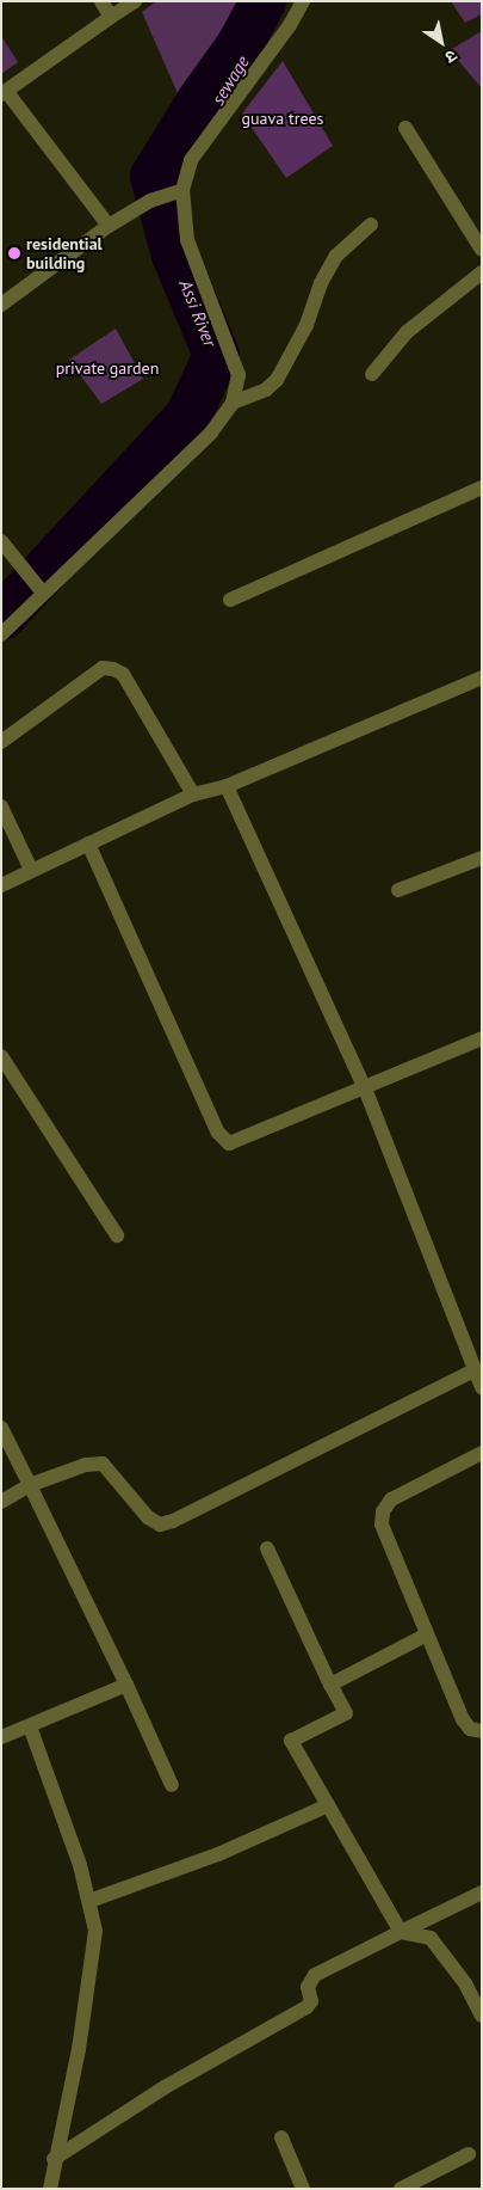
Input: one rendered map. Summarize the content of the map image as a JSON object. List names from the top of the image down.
{
  "water": ["sewage", "Assi River"],
  "parks": ["guava trees", "private garden"],
  "places": ["residential building"],
  "north": "bottom right"
}
